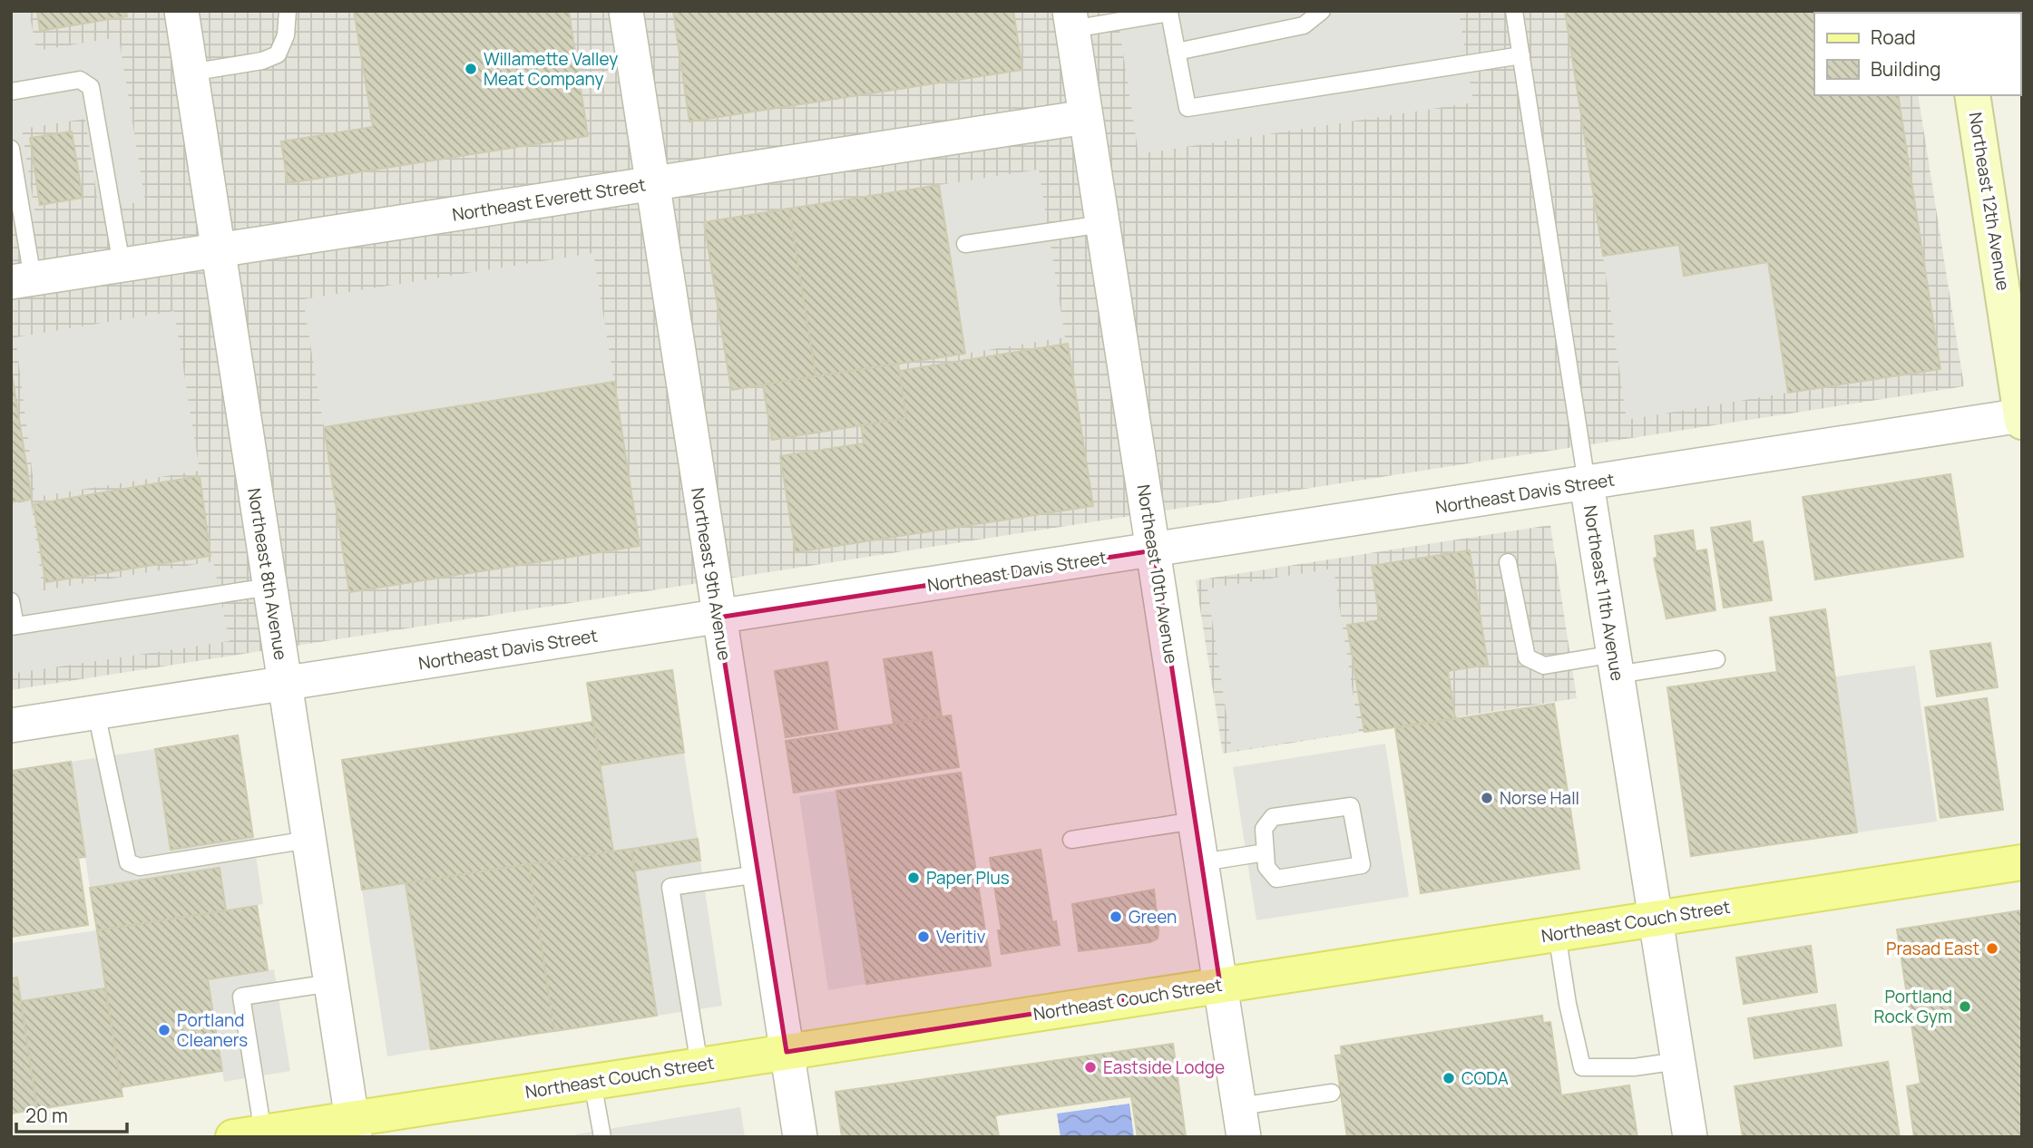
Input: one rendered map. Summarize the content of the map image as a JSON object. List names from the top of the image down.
{
  "streets": {
    "main road": ["Northeast 12th Avenue", "Northeast Couch Street"],
    "street": [
      "Northeast Everett Street",
      "Northeast Davis Street",
      "Northeast 8th Avenue",
      "Northeast 9th Avenue",
      "Northeast 10th Avenue",
      "Northeast 11th Avenue"
    ]
  },
  "crossings": [
    ["Northeast Everett Street", "Northeast 8th Avenue"],
    ["Northeast Everett Street", "Northeast 9th Avenue"],
    ["Northeast Everett Street", "Northeast 10th Avenue"],
    ["Northeast 12th Avenue", "Northeast Davis Street"],
    ["Northeast Davis Street", "Northeast 8th Avenue"],
    ["Northeast Davis Street", "Northeast 9th Avenue"],
    ["Northeast Davis Street", "Northeast 10th Avenue"],
    ["Northeast Davis Street", "Northeast 11th Avenue"],
    ["Northeast 8th Avenue", "Northeast Couch Street"],
    ["Northeast 9th Avenue", "Northeast Couch Street"],
    ["Northeast 10th Avenue", "Northeast Couch Street"],
    ["Northeast 11th Avenue", "Northeast Couch Street"]
  ],
  "places": [
    "Willamette Valley Meat Company",
    "Norse Hall",
    "Paper Plus",
    "Green",
    "Veritiv",
    "Prasad East",
    "Portland Rock Gym",
    "Portland Cleaners",
    "Eastside Lodge",
    "CODA"
  ],
  "legend": ["Road", "Building"],
  "scale_bar": "20 m"
}
